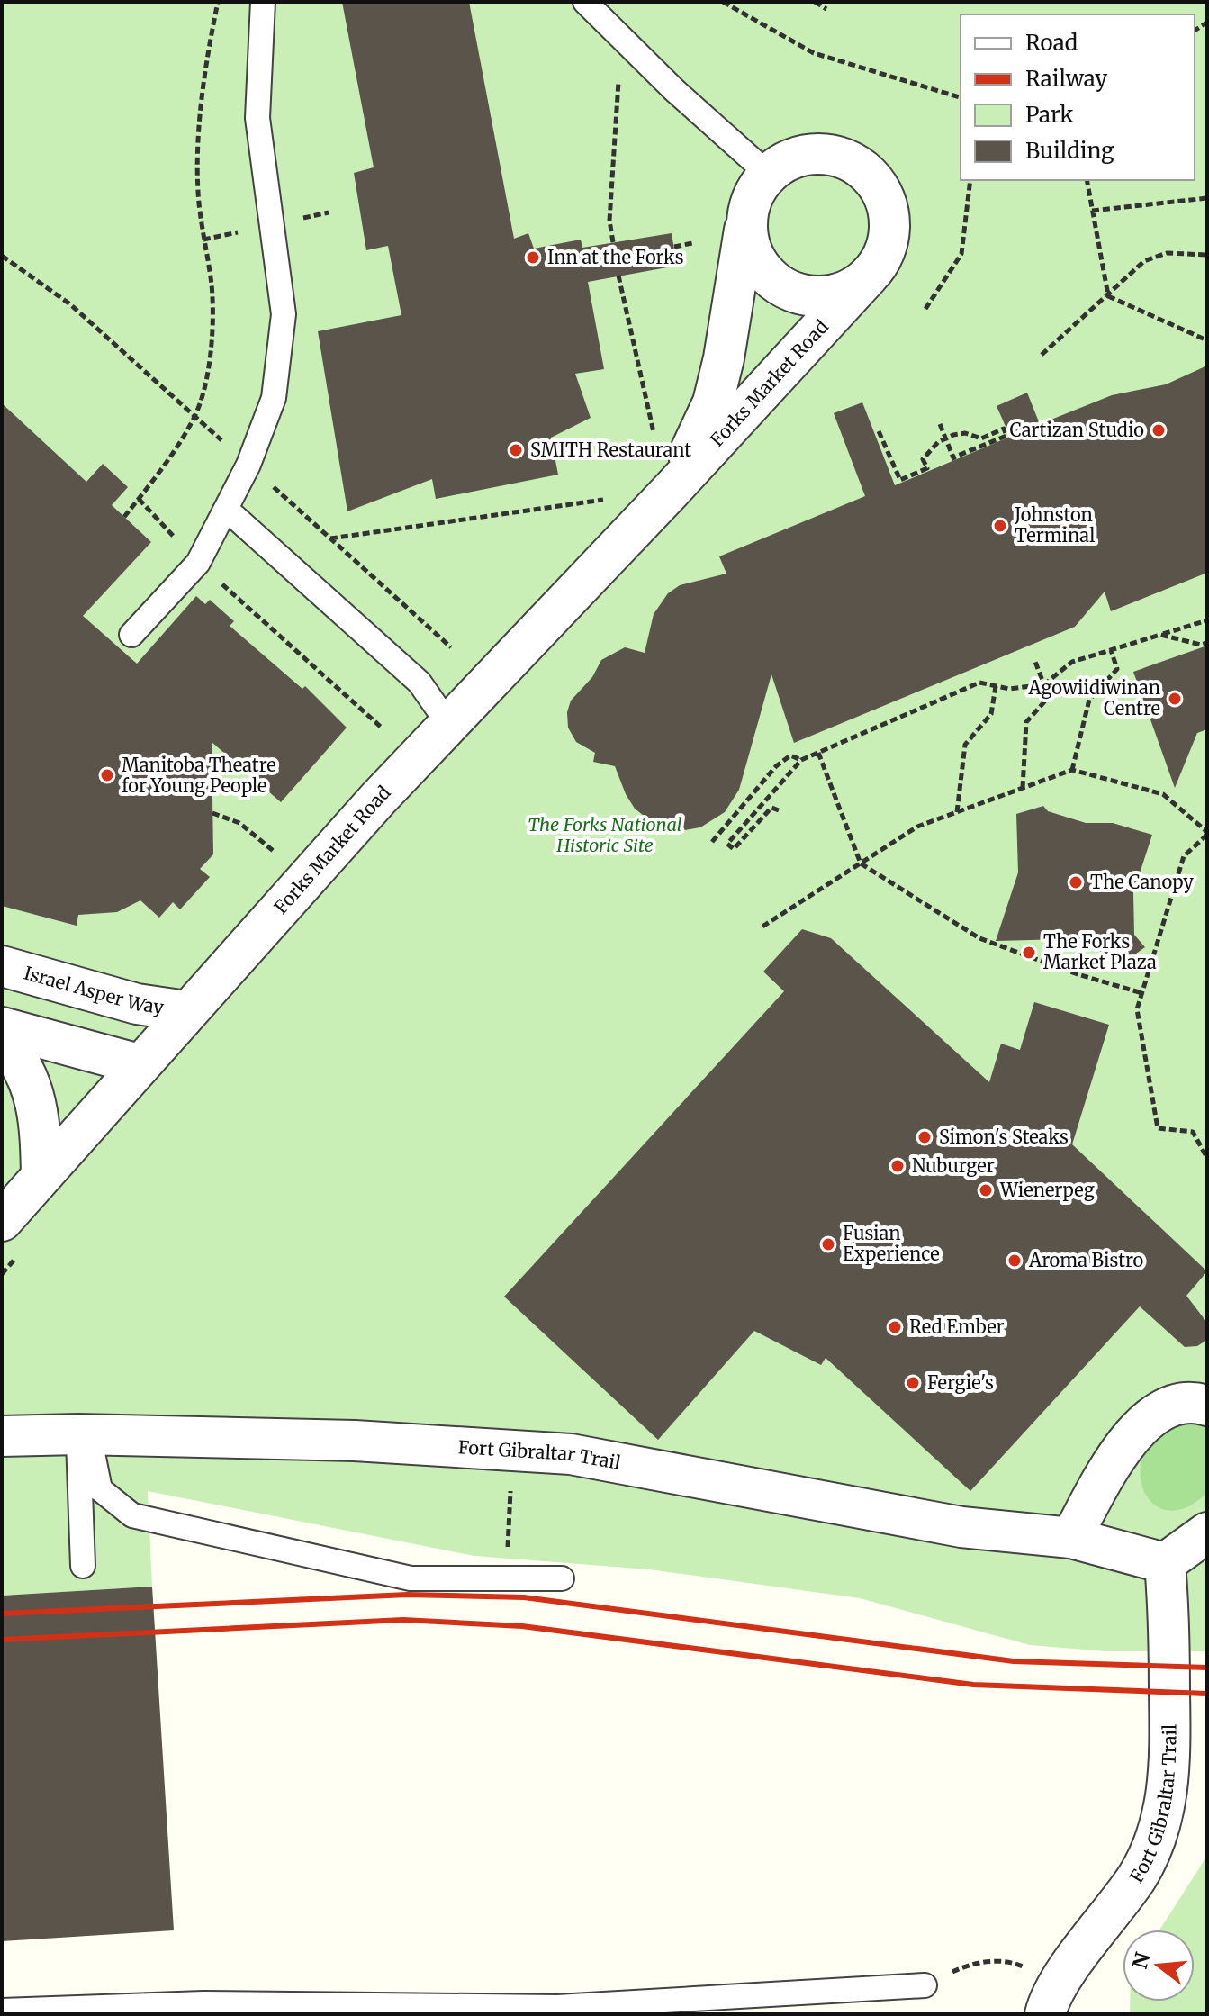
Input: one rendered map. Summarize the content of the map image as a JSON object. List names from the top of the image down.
{
  "streets": {
    "street": ["Forks Market Road", "Israel Asper Way", "Fort Gibraltar Trail"]
  },
  "crossings": [
    ["Forks Market Road", "Israel Asper Way"]
  ],
  "parks": ["The Forks National Historic Site"],
  "places": [
    "Inn at the Forks",
    "Cartizan Studio",
    "SMITH Restaurant",
    "Johnston Terminal",
    "Agowiidiwinan Centre",
    "Manitoba Theatre for Young People",
    "The Canopy",
    "The Forks Market Plaza",
    "Simon's Steaks",
    "Nuburger",
    "Wienerpeg",
    "Fusian Experience",
    "Aroma Bistro",
    "Red Ember",
    "Fergie's"
  ],
  "legend": [
    "Road",
    "Railway",
    "Park",
    "Building"
  ],
  "north": "left"
}
